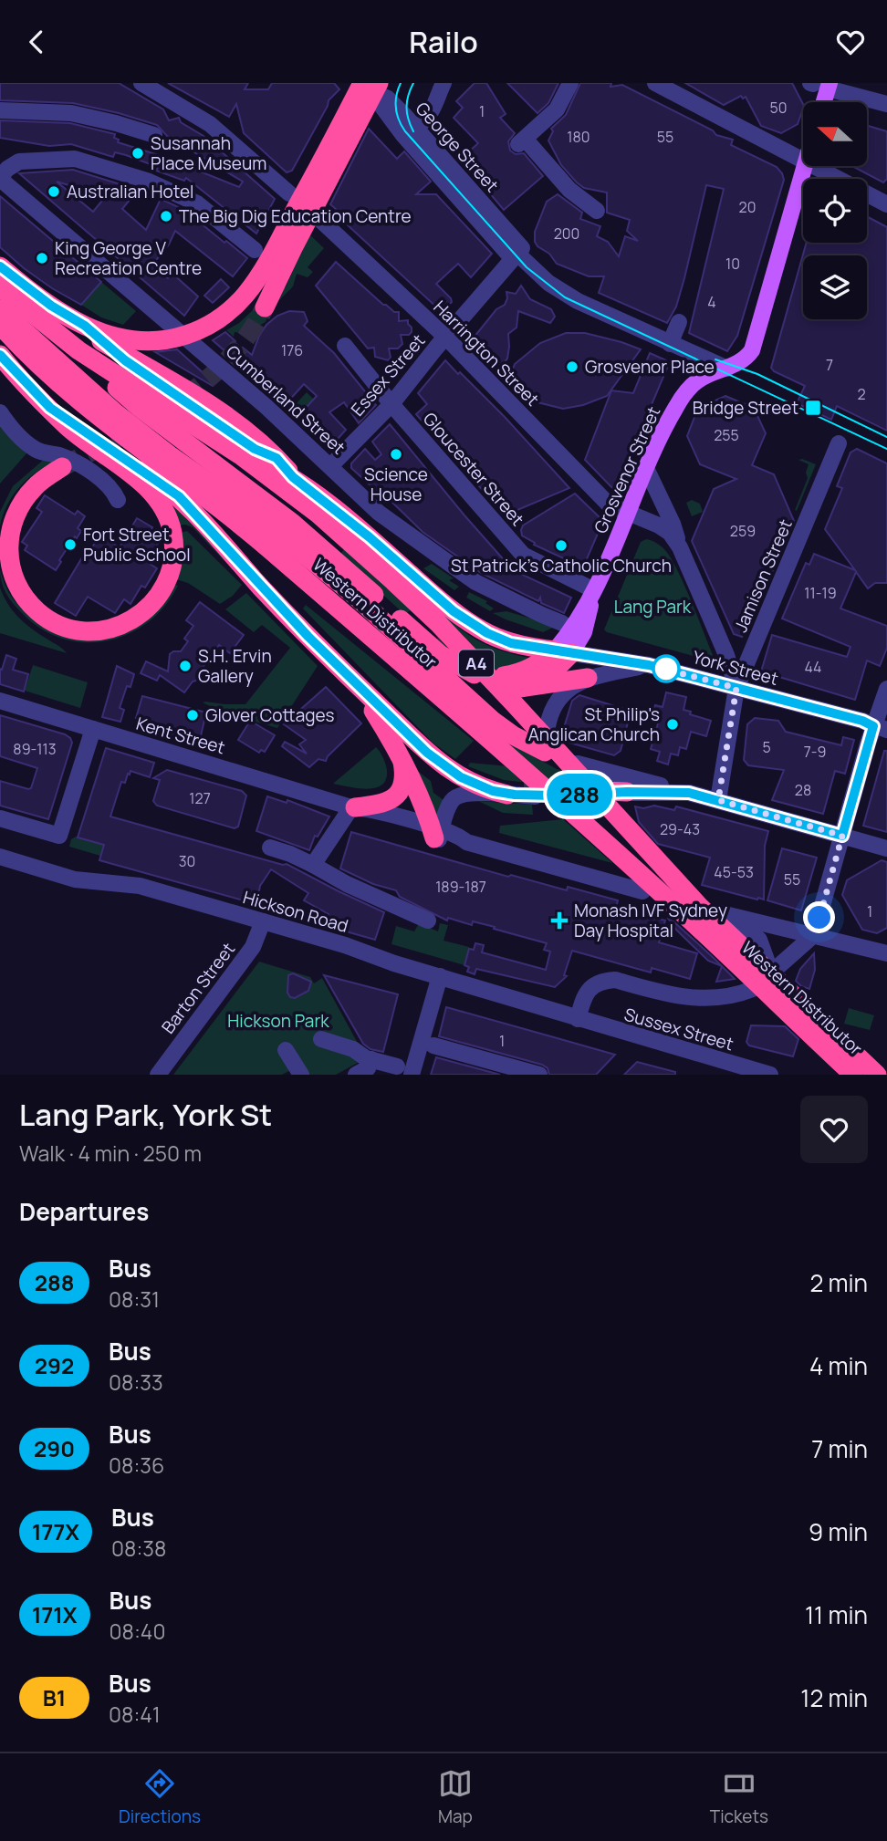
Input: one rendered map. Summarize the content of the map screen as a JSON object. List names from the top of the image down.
{
  "streets": {
    "highway": ["Western Distributor", "A4"],
    "main road": ["Grosvenor Street"],
    "street": [
      "George Street",
      "Harrington Street",
      "Essex Street",
      "Cumberland Street",
      "Gloucester Street",
      "Jamison Street",
      "York Street",
      "Kent Street",
      "Hickson Road",
      "Barton Street",
      "Sussex Street"
    ]
  },
  "crossings": [
    ["George Street", "Essex Street"],
    ["George Street", "Grosvenor Street"],
    ["Harrington Street", "Essex Street"],
    ["Harrington Street", "Grosvenor Street"],
    ["Essex Street", "Cumberland Street"],
    ["Essex Street", "Gloucester Street"],
    ["Gloucester Street", "Grosvenor Street"],
    ["Grosvenor Street", "York Street"],
    ["Jamison Street", "York Street"],
    ["Hickson Road", "Barton Street"],
    ["Hickson Road", "Sussex Street"]
  ],
  "parks": ["Lang Park", "Hickson Park"],
  "places": {
    "other": [
      "Susannah Place Museum",
      "Australian Hotel",
      "The Big Dig Education Centre",
      "King George V Recreation Centre",
      "Grosvenor Place",
      "Science House",
      "Fort Street Public School",
      "St Patrick's Catholic Church",
      "S.H. Ervin Gallery",
      "Glover Cottages",
      "St Philip's Anglican Church"
    ],
    "transit": ["Bridge Street"],
    "health": ["Monash IVF Sydney Day Hospital"]
  },
  "lines": ["bus line 288"],
  "house_numbers": [
    "50",
    "1",
    "180",
    "55",
    "20",
    "200",
    "10",
    "4",
    "176",
    "7",
    "2",
    "255",
    "259",
    "11-19",
    "44",
    "5",
    "89-113",
    "7-9",
    "28",
    "127",
    "29-43",
    "30",
    "45-53",
    "55",
    "189-187",
    "1",
    "1"
  ],
  "north": "left",
  "page": {
    "header": "Railo",
    "on_map": "288",
    "heading": [
      ["Lang Park, York St", "Walk · 4 min · 250 m"],
      "Departures"
    ],
    "list": [
      {
        "mark": "288",
        "name": "Bus",
        "note": "08:31",
        "value": "2 min"
      },
      {
        "mark": "292",
        "name": "Bus",
        "note": "08:33",
        "value": "4 min"
      },
      {
        "mark": "290",
        "name": "Bus",
        "note": "08:36",
        "value": "7 min"
      },
      {
        "mark": "177X",
        "name": "Bus",
        "note": "08:38",
        "value": "9 min"
      },
      {
        "mark": "171X",
        "name": "Bus",
        "note": "08:40",
        "value": "11 min"
      },
      {
        "mark": "B1",
        "name": "Bus",
        "note": "08:41",
        "value": "12 min"
      }
    ],
    "tabs": ["Directions", "Map", "Tickets"]
  }
}
